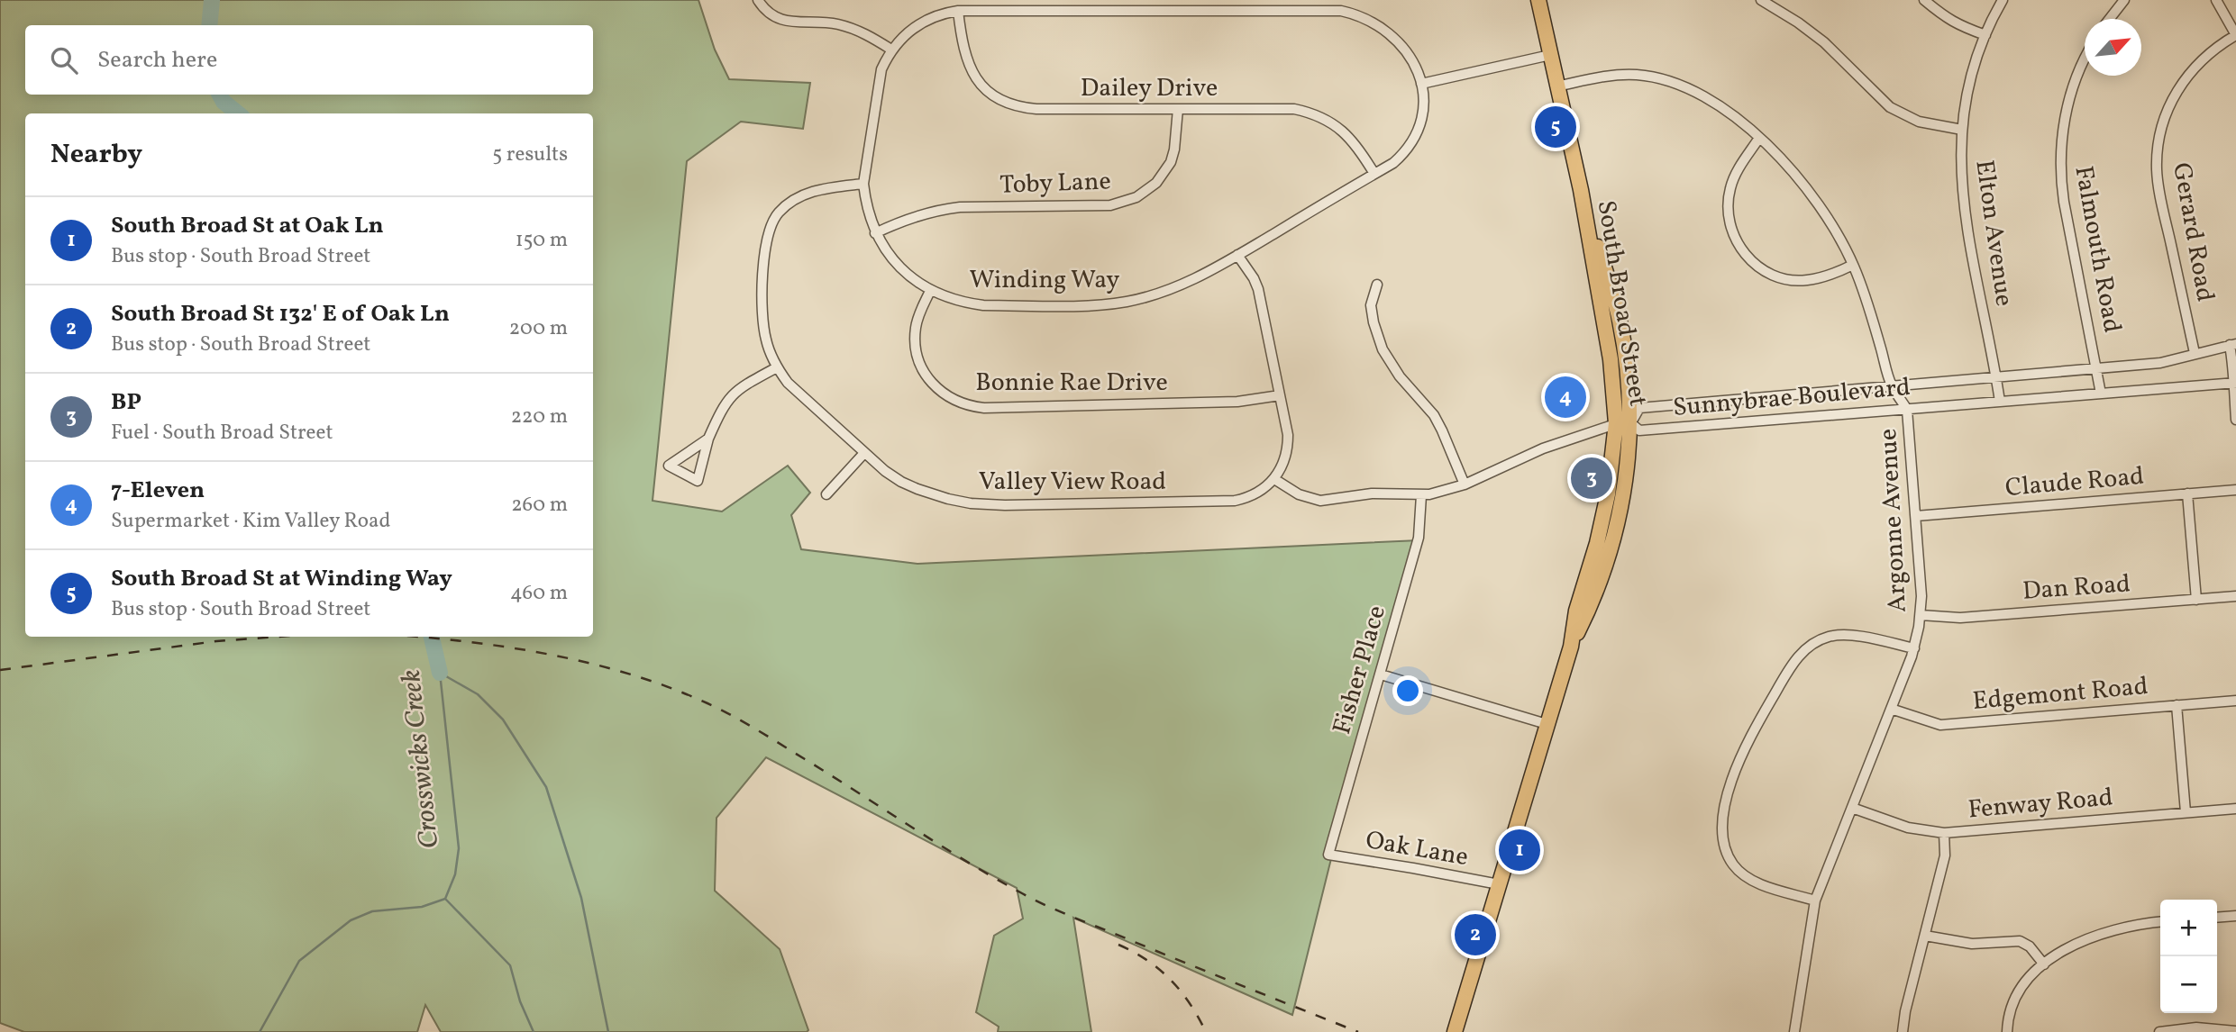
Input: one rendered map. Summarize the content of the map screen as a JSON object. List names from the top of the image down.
{
  "streets": {
    "main road": ["South Broad Street"],
    "street": [
      "Dailey Drive",
      "Toby Lane",
      "Gerard Road",
      "Elton Avenue",
      "Falmouth Road",
      "Winding Way",
      "Bonnie Rae Drive",
      "Sunnybrae Boulevard",
      "Valley View Road",
      "Claude Road",
      "Argonne Avenue",
      "Dan Road",
      "Fisher Place",
      "Edgemont Road",
      "Fenway Road",
      "Oak Lane"
    ]
  },
  "crossings": [
    ["Dailey Drive", "Toby Lane"],
    ["Dailey Drive", "Winding Way"],
    ["Toby Lane", "Winding Way"],
    ["Gerard Road", "Sunnybrae Boulevard"],
    ["Elton Avenue", "Sunnybrae Boulevard"],
    ["Falmouth Road", "Sunnybrae Boulevard"],
    ["Winding Way", "Bonnie Rae Drive"],
    ["Winding Way", "Valley View Road"],
    ["South Broad Street", "Sunnybrae Boulevard"],
    ["South Broad Street", "Argonne Avenue"],
    ["South Broad Street", "Oak Lane"],
    ["Sunnybrae Boulevard", "Argonne Avenue"],
    ["Claude Road", "Argonne Avenue"],
    ["Argonne Avenue", "Dan Road"],
    ["Argonne Avenue", "Edgemont Road"],
    ["Argonne Avenue", "Fenway Road"],
    ["Fisher Place", "Oak Lane"]
  ],
  "water": ["Crosswicks Creek"],
  "north": "top right",
  "page": {
    "search": "Search here",
    "pins": [
      "5",
      "4",
      "3",
      "1",
      "2"
    ],
    "heading": ["Nearby", "5 results"],
    "list": [
      {
        "mark": "1",
        "name": "South Broad St at Oak Ln",
        "note": "Bus stop · South Broad Street",
        "value": "150 m"
      },
      {
        "mark": "2",
        "name": "South Broad St 132' E of Oak Ln",
        "note": "Bus stop · South Broad Street",
        "value": "200 m"
      },
      {
        "mark": "3",
        "name": "BP",
        "note": "Fuel · South Broad Street",
        "value": "220 m"
      },
      {
        "mark": "4",
        "name": "7-Eleven",
        "note": "Supermarket · Kim Valley Road",
        "value": "260 m"
      },
      {
        "mark": "5",
        "name": "South Broad St at Winding Way",
        "note": "Bus stop · South Broad Street",
        "value": "460 m"
      }
    ],
    "map_buttons": ["+", "−"]
  }
}
